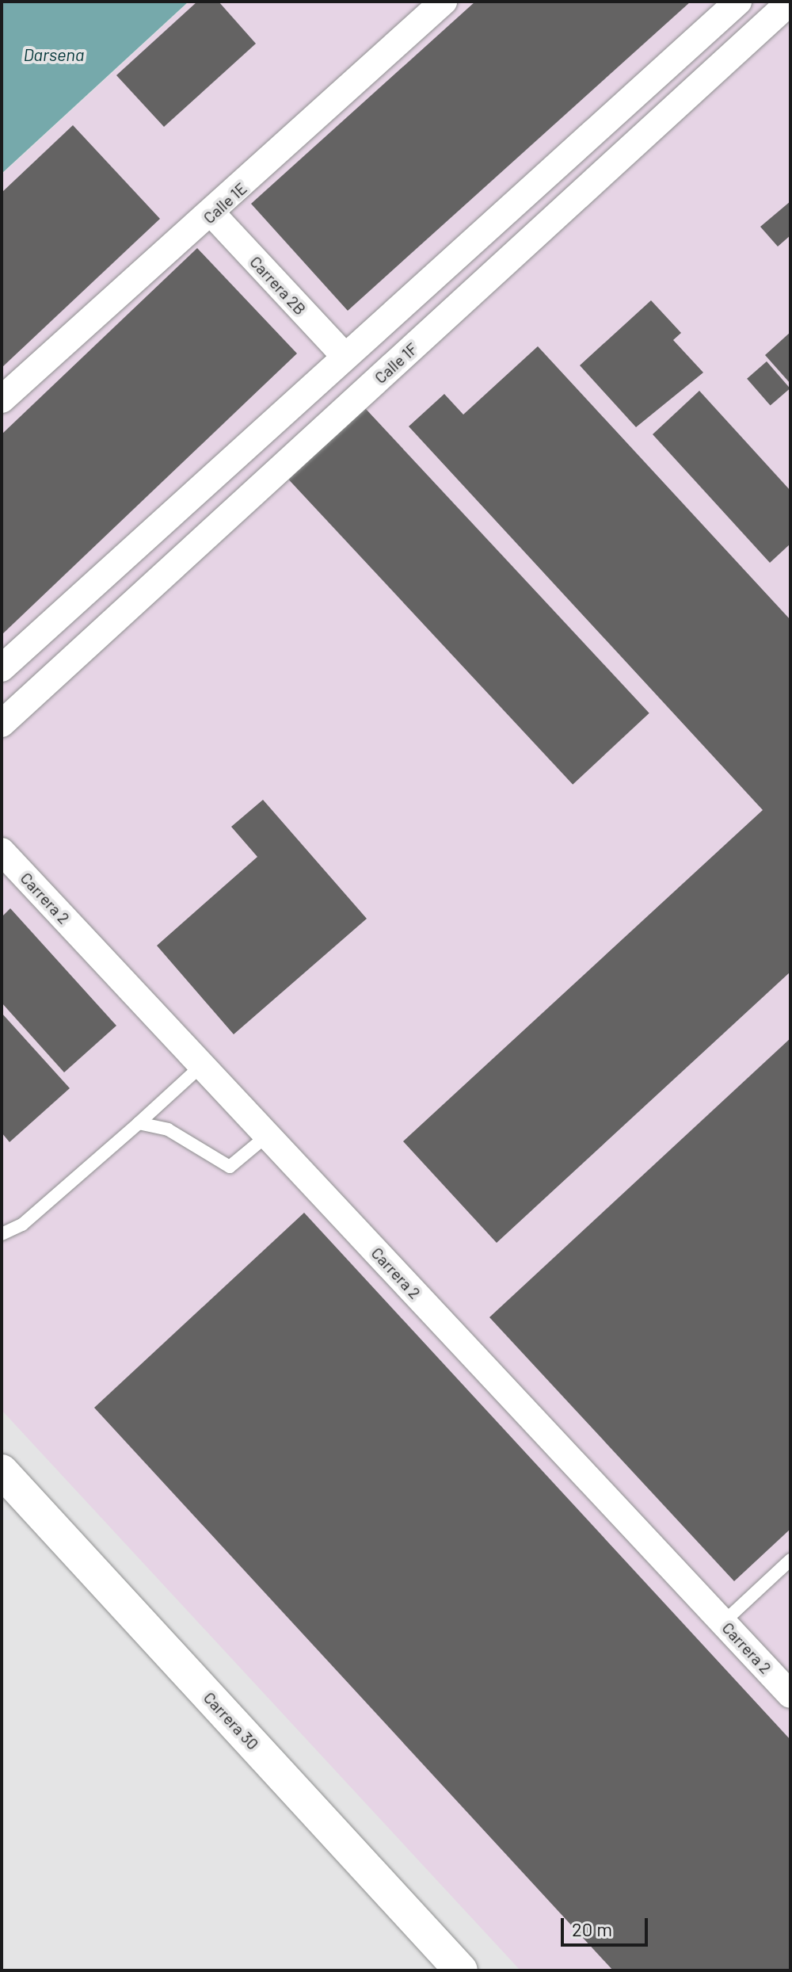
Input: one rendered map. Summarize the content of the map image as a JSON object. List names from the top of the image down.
{
  "streets": {
    "street": [
      "Calle 1E",
      "Carrera 2B",
      "Calle 1F",
      "Carrera 2",
      "Carrera 30"
    ]
  },
  "crossings": [
    ["Calle 1E", "Carrera 2B"]
  ],
  "water": ["Darsena"],
  "scale_bar": "20 m"
}
